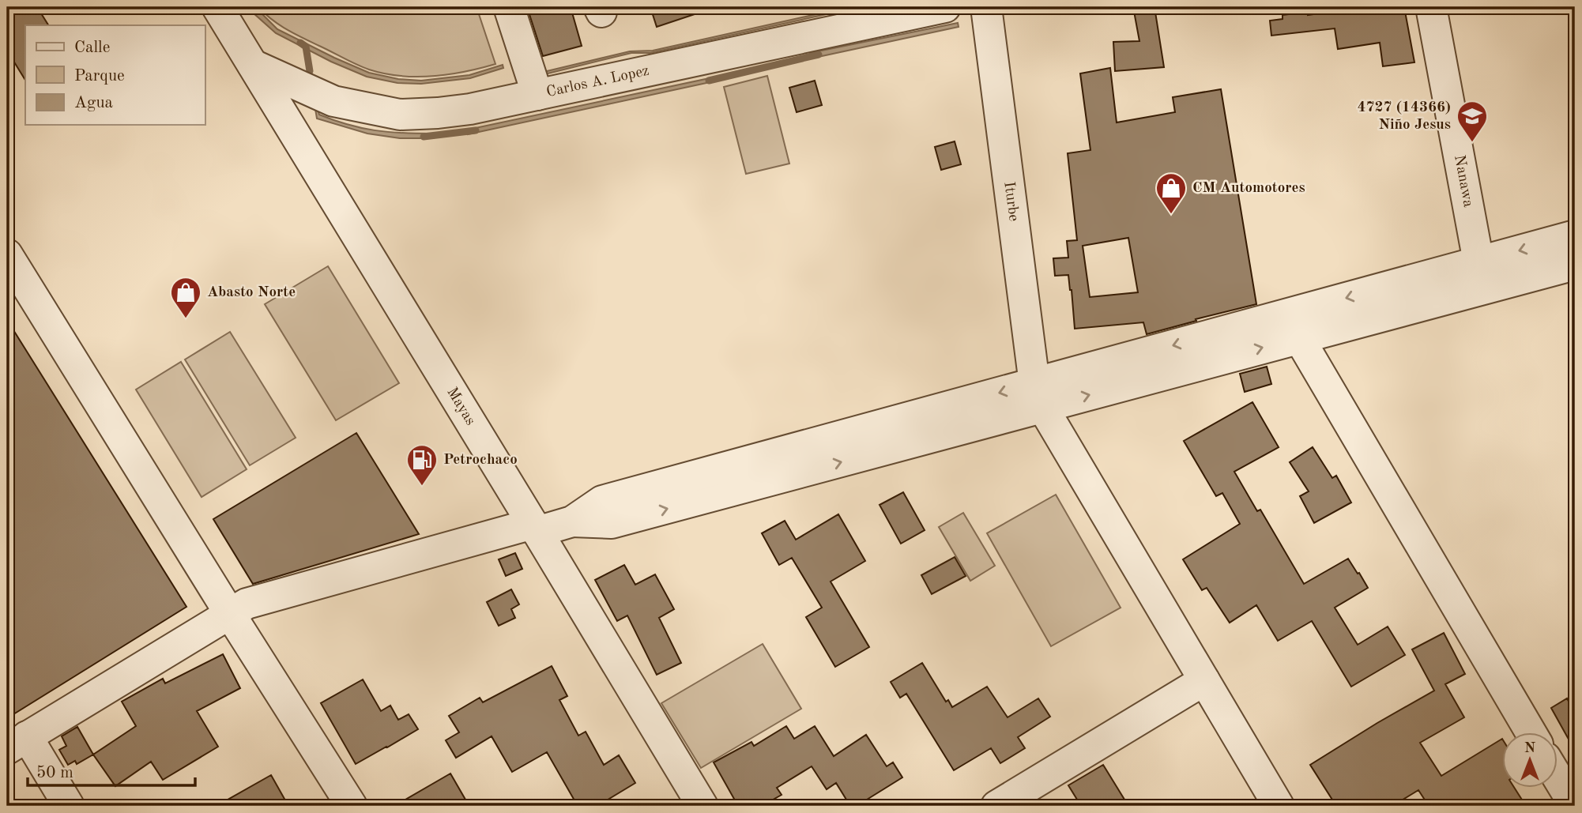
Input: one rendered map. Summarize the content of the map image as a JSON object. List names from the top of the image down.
{
  "streets": {
    "street": [
      "Carlos A. Lopez",
      "Nanawa",
      "Iturbe",
      "Mayas"
    ]
  },
  "crossings": [
    ["Carlos A. Lopez", "Mayas"]
  ],
  "places": {
    "school or university": ["4727 (14366) Niño Jesus"],
    "shop": ["CM Automotores", "Abasto Norte"],
    "fuel station": ["Petrochaco"]
  },
  "legend": ["Calle", "Parque", "Agua"],
  "scale_bar": "50 m",
  "north": "top"
}
